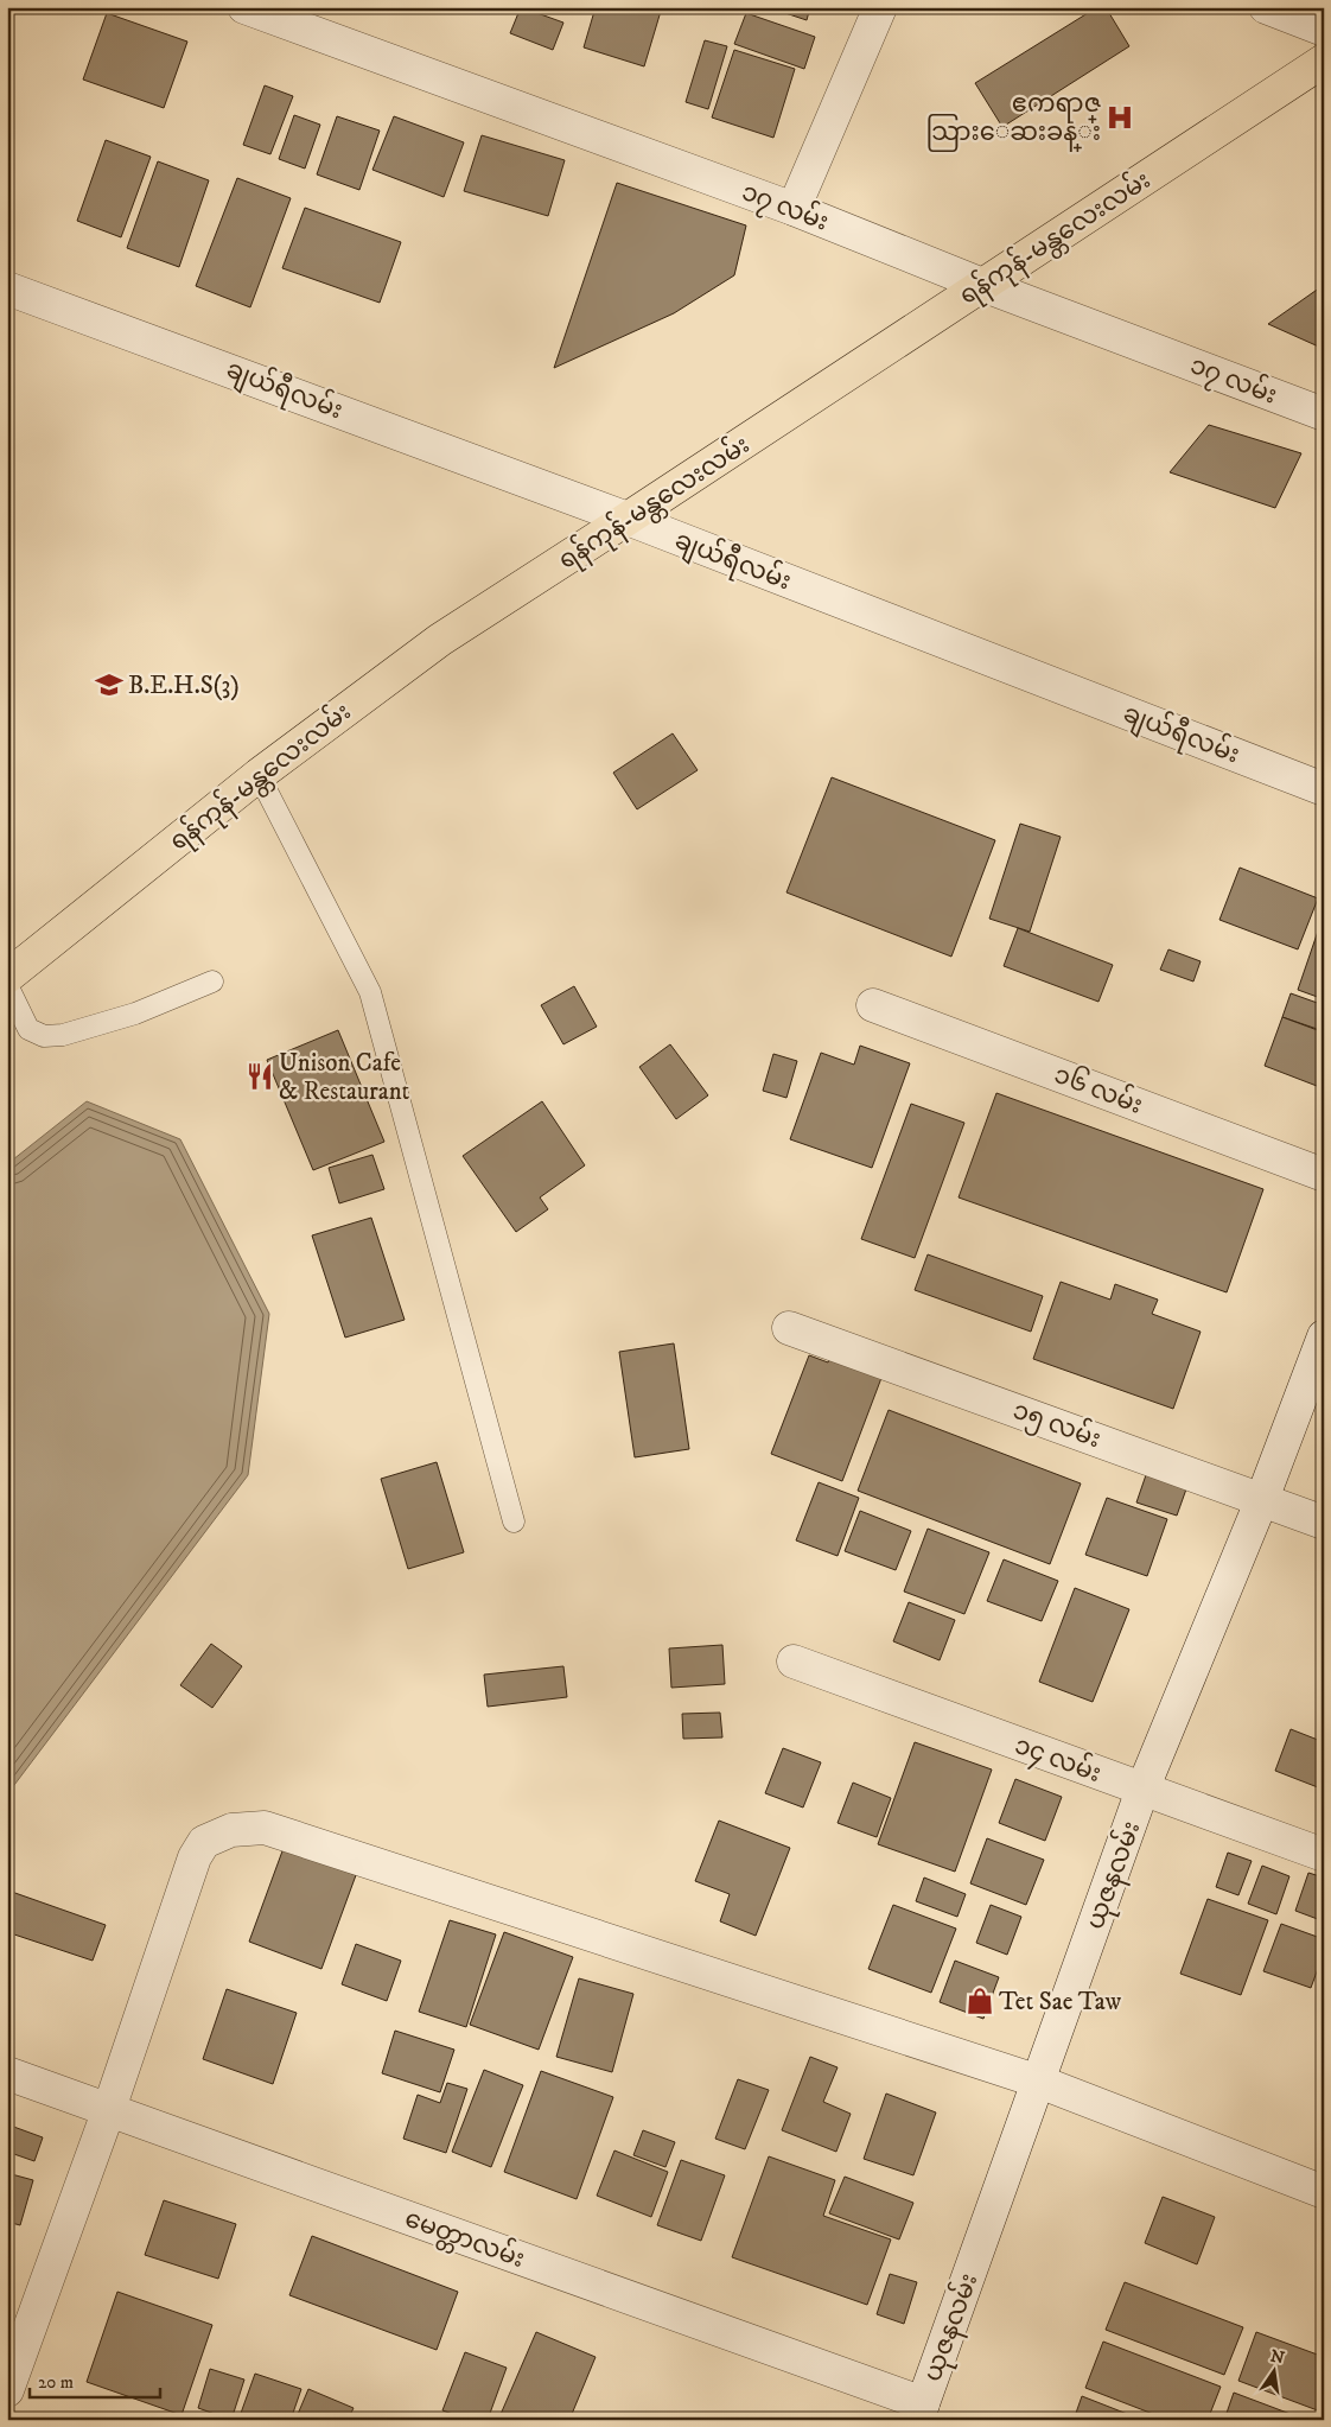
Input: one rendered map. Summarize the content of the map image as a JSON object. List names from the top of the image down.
{
  "streets": {
    "main road": ["ရန်ကုန်-မန္တလေးလမ်း"],
    "street": [
      "၁၇ လမ်း",
      "ချယ်ရီလမ်း",
      "၁၆ လမ်း",
      "၁၅ လမ်း",
      "၁၄ လမ်း",
      "ယုဇနလမ်း",
      "မေတ္တာလမ်း"
    ]
  },
  "crossings": [
    ["၁၇ လမ်း", "ရန်ကုန်-မန္တလေးလမ်း"],
    ["ရန်ကုန်-မန္တလေးလမ်း", "ချယ်ရီလမ်း"],
    ["၁၅ လမ်း", "ယုဇနလမ်း"],
    ["၁၄ လမ်း", "ယုဇနလမ်း"],
    ["ယုဇနလမ်း", "မေတ္တာလမ်း"]
  ],
  "places": {
    "hospital": ["ဧကရာဇ္ သြားေဆးခန္း"],
    "school or university": ["B.E.H.S(3)"],
    "restaurant": ["Unison Cafe & Restaurant"],
    "shop": ["Tet Sae Taw"]
  },
  "scale_bar": "20 m",
  "north": "top"
}
